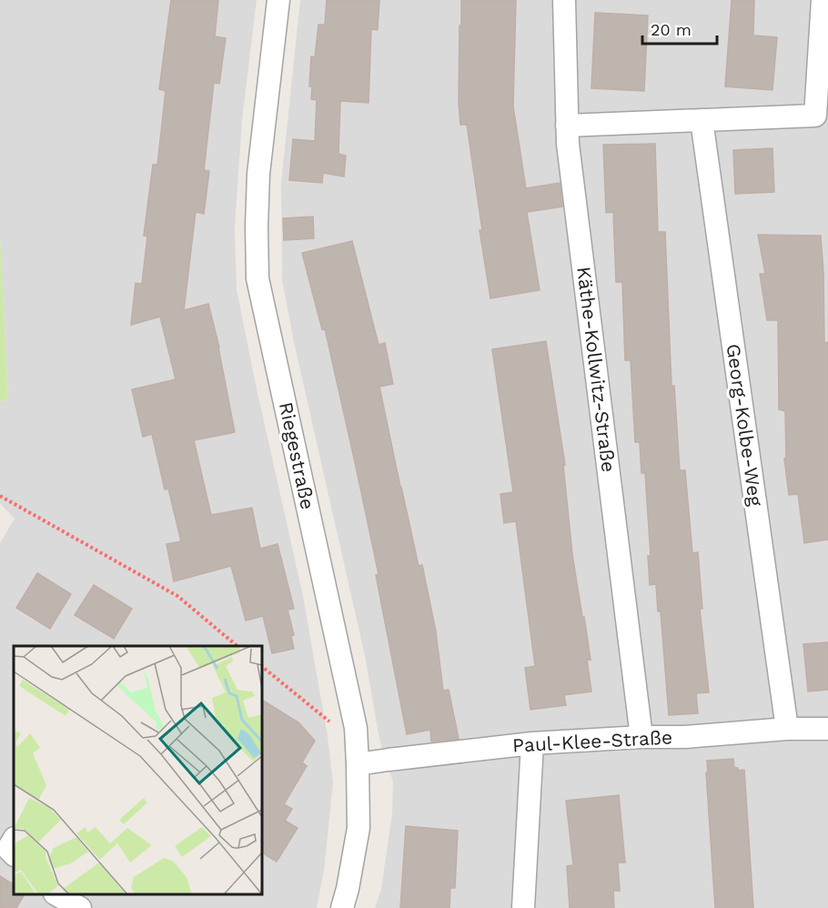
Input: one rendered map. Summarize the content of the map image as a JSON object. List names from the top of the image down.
{
  "streets": {
    "street": [
      "Käthe-Kollwitz-Straße",
      "Georg-Kolbe-Weg",
      "Riegestraße",
      "Paul-Klee-Straße"
    ]
  },
  "crossings": [
    ["Käthe-Kollwitz-Straße", "Paul-Klee-Straße"],
    ["Georg-Kolbe-Weg", "Paul-Klee-Straße"],
    ["Riegestraße", "Paul-Klee-Straße"]
  ],
  "scale_bar": "20 m"
}
